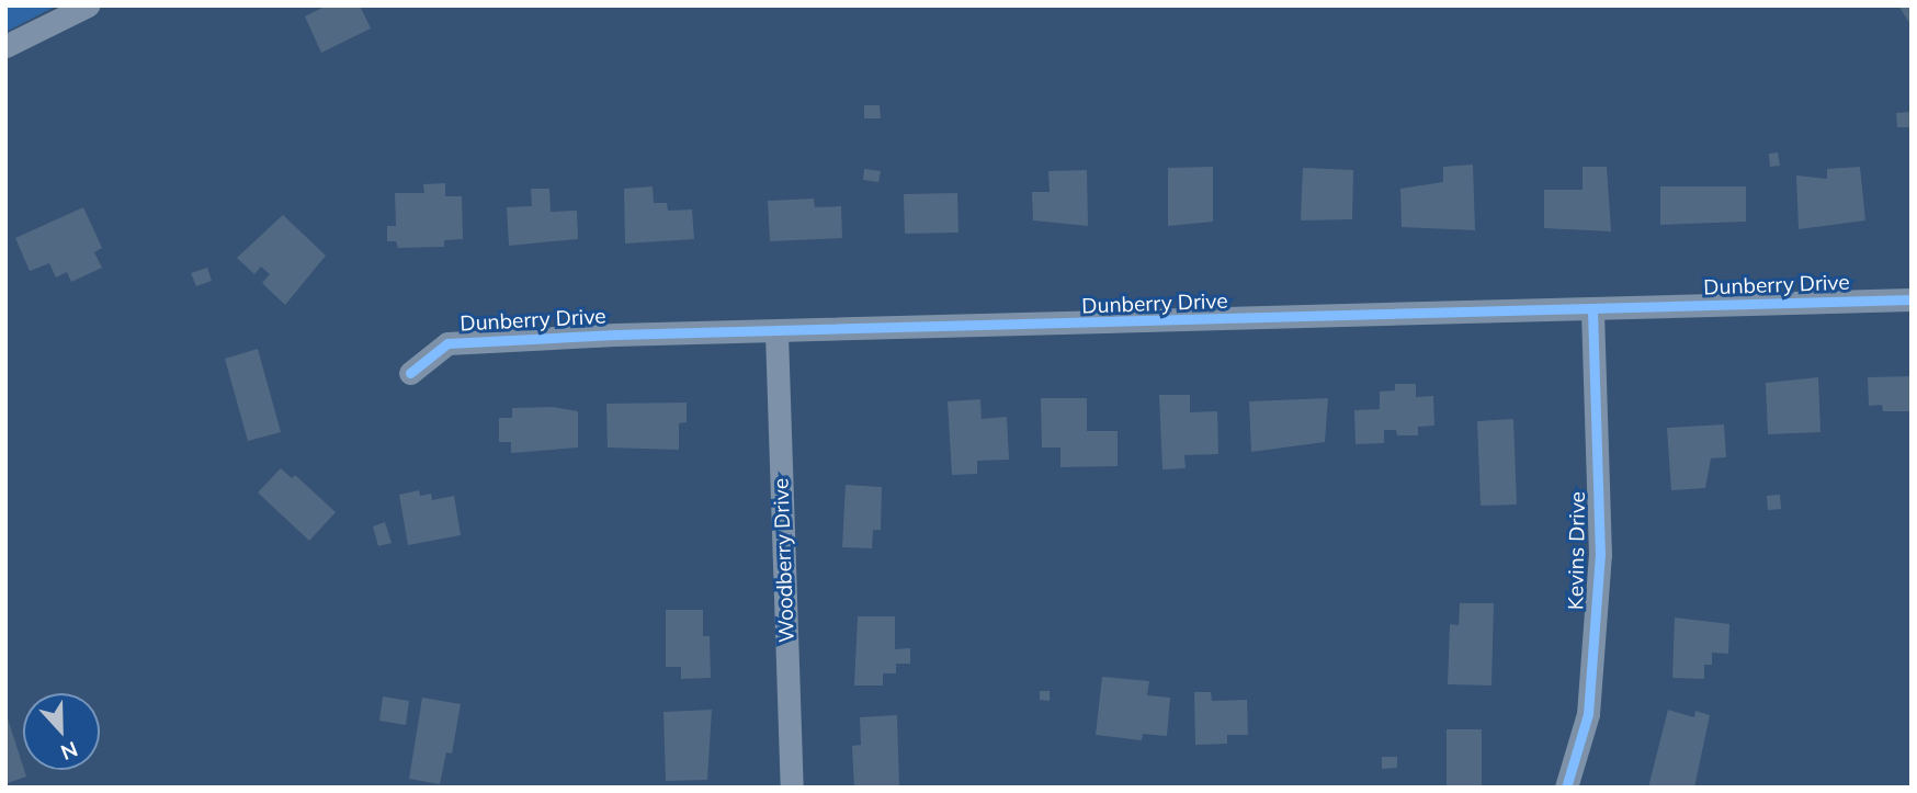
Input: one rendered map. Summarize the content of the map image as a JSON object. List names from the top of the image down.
{
  "streets": {
    "street": ["Dunberry Drive", "Kevins Drive", "Woodberry Drive"]
  },
  "crossings": [
    ["Dunberry Drive", "Kevins Drive"],
    ["Dunberry Drive", "Woodberry Drive"]
  ],
  "north": "bottom"
}
